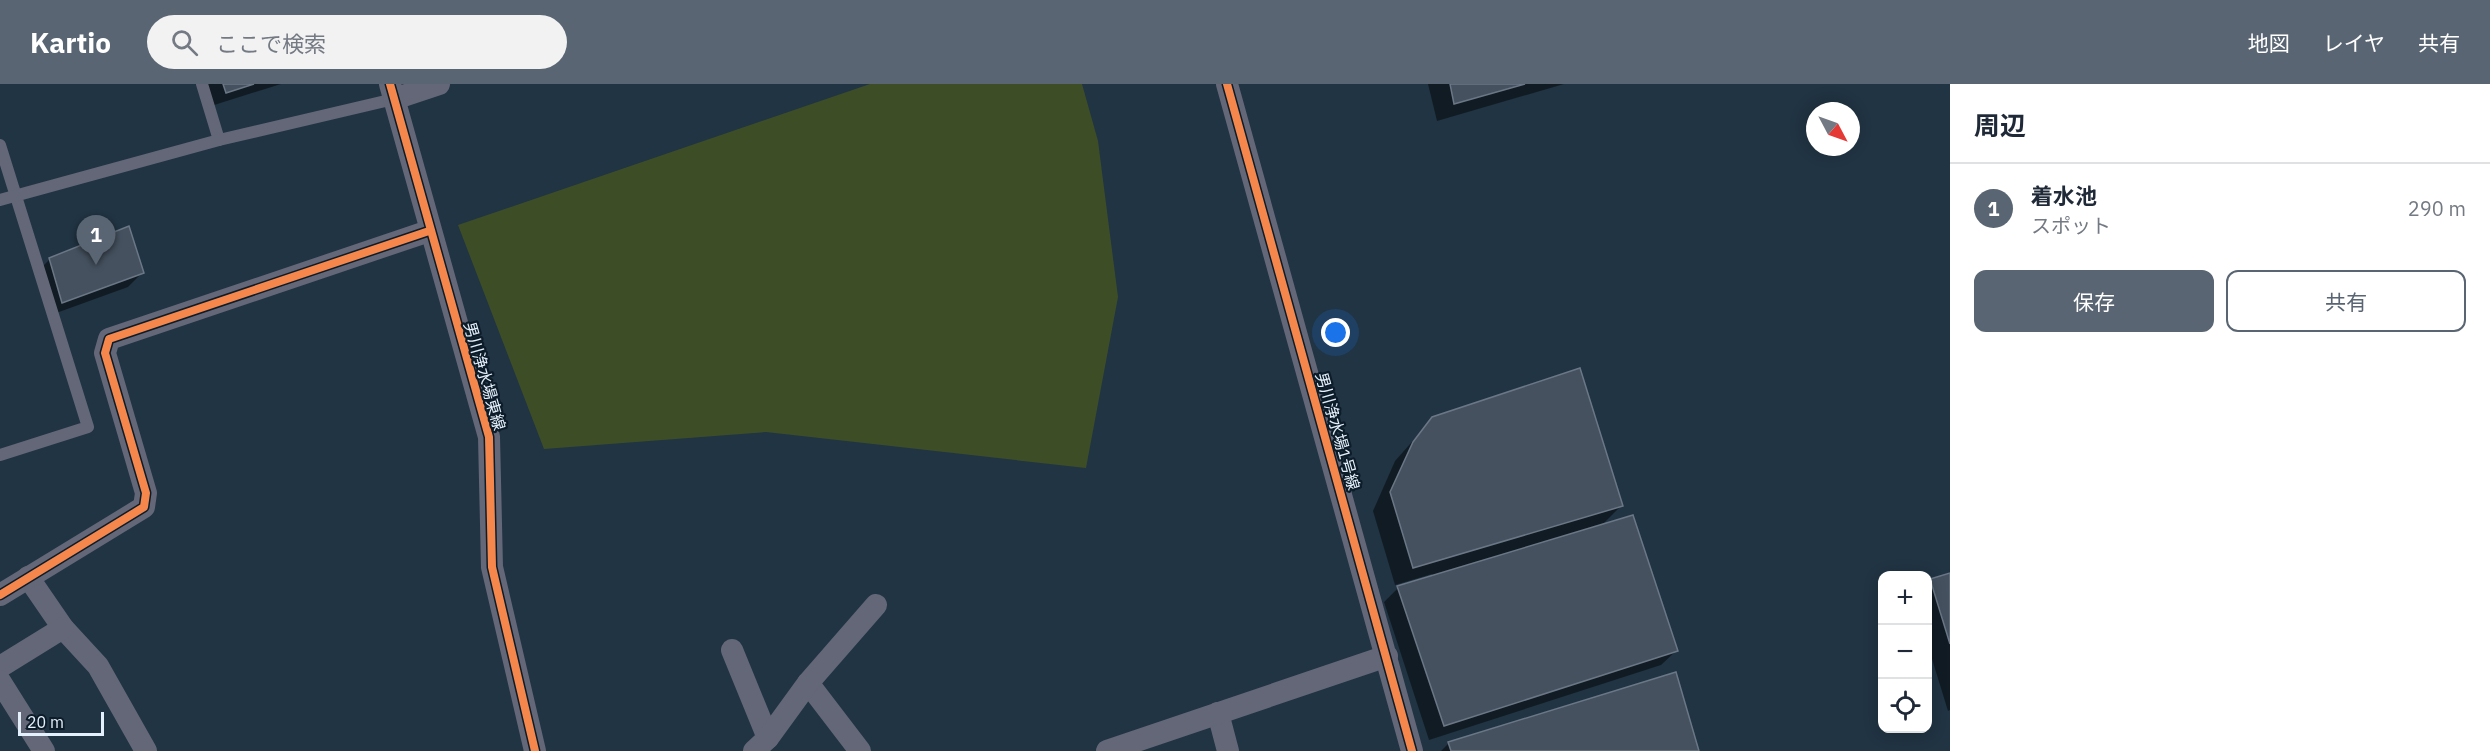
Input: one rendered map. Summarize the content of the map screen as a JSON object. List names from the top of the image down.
{
  "streets": {
    "street": ["男川浄水場東線", "男川浄水場1号線"]
  },
  "scale_bar": "20 m",
  "north": "bottom right",
  "page": {
    "header": "Kartio",
    "search": "ここで検索",
    "nav": ["地図", "レイヤ", "共有"],
    "heading": "周辺",
    "list": [
      {
        "mark": "1",
        "name": "着水池",
        "note": "スポット",
        "value": "290 m"
      }
    ],
    "pins": "1",
    "buttons": ["保存", "共有"],
    "map_buttons": ["+", "−"],
    "scale": "20 m"
  }
}
